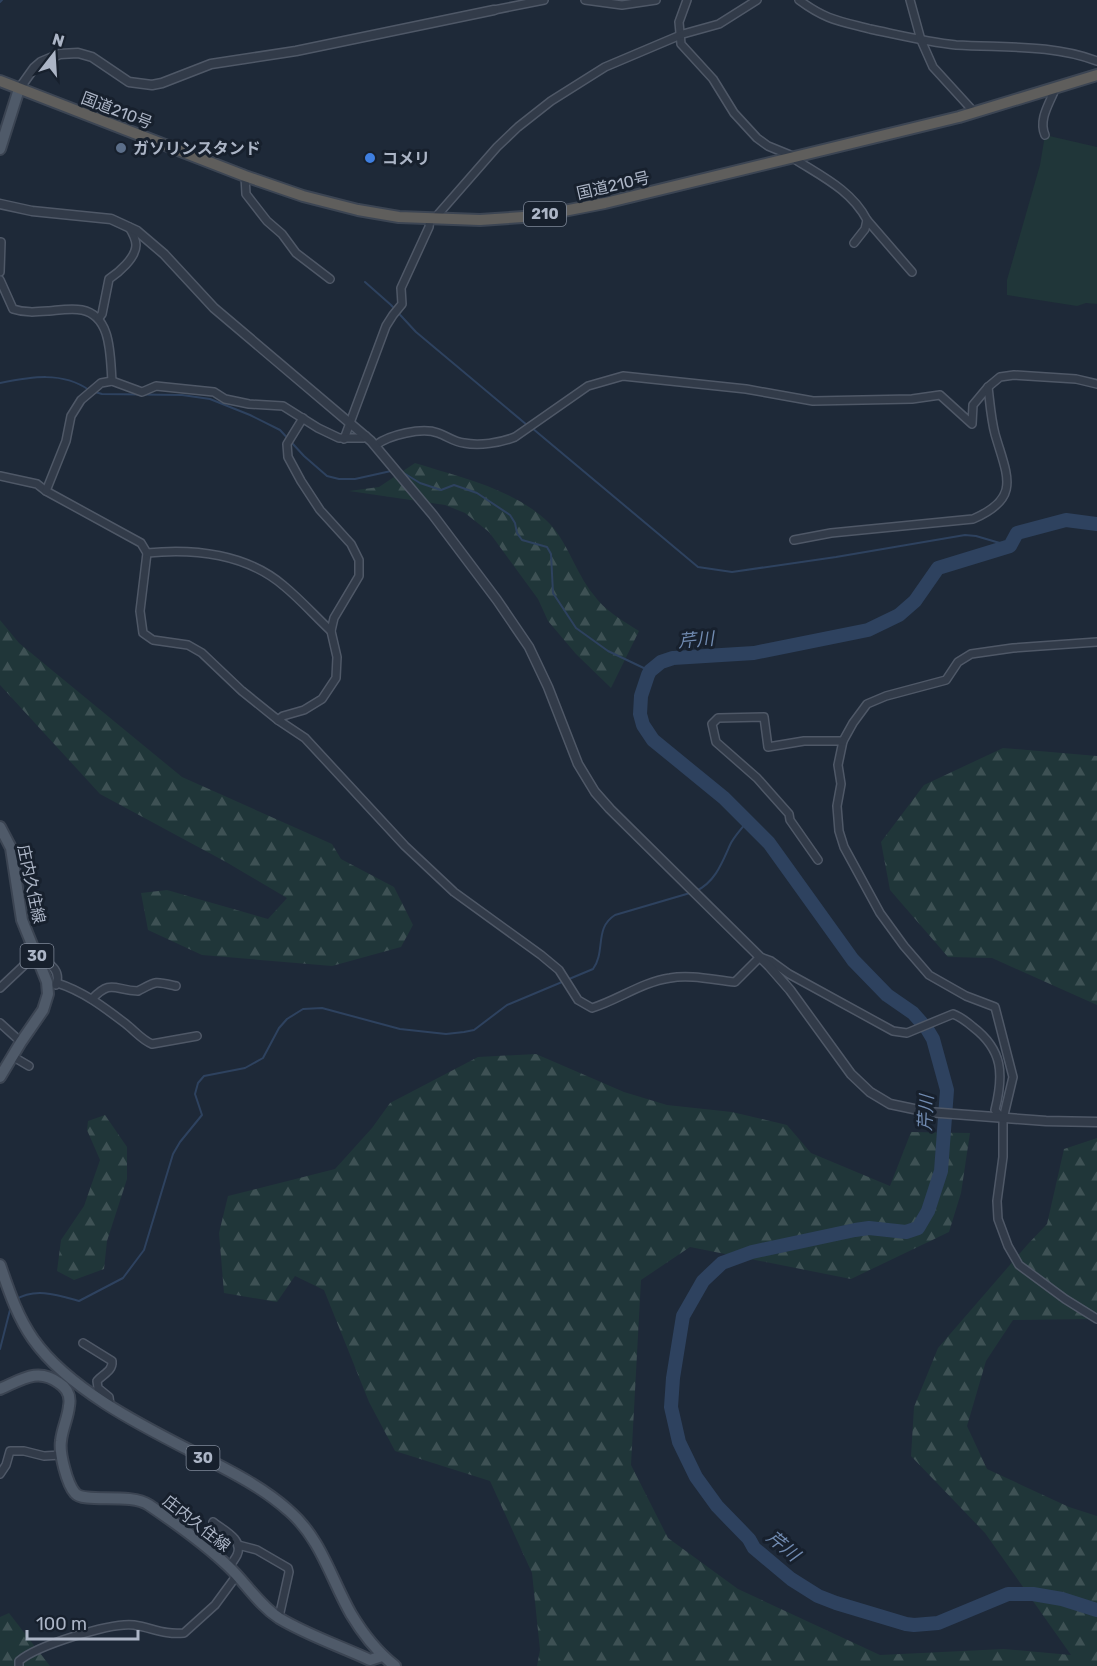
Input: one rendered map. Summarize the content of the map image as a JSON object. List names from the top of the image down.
{
  "streets": {
    "highway": ["国道210号", "210"],
    "main road": ["庄内久住線", "30"]
  },
  "water": ["芹川"],
  "places": ["ガソリンスタンド", "コメリ"],
  "scale_bar": "100 m",
  "north": "top"
}
